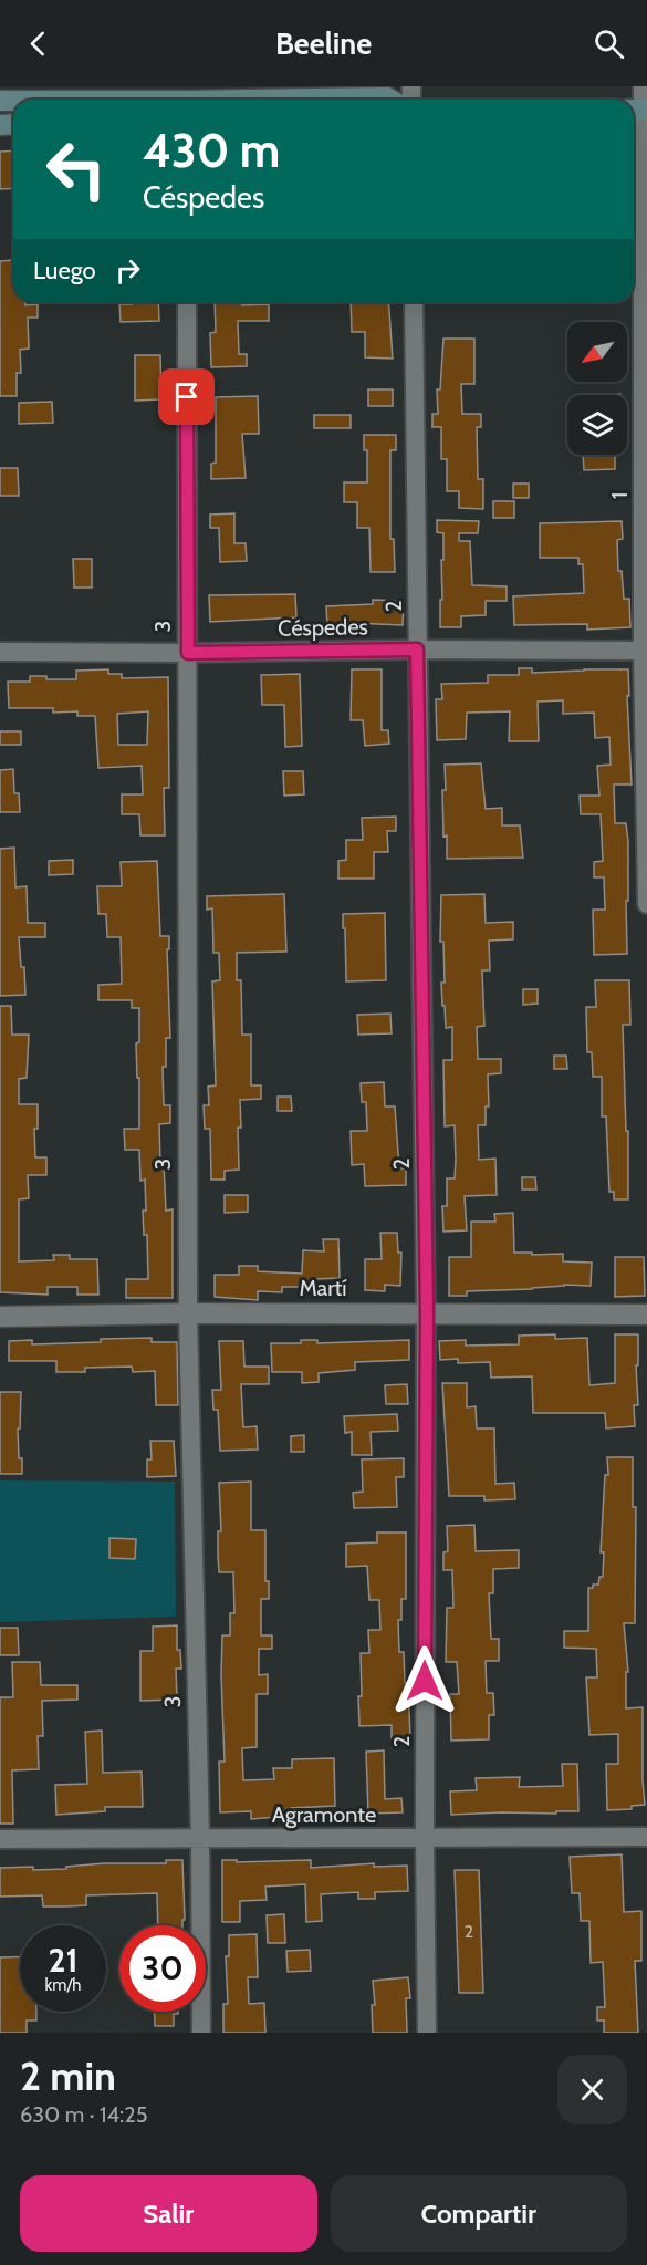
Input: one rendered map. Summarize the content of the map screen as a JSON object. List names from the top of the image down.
{
  "streets": {
    "street": [
      "1",
      "2",
      "3",
      "Céspedes",
      "Martí",
      "Agramonte"
    ]
  },
  "crossings": [
    ["1", "Céspedes"],
    ["2", "Céspedes"],
    ["2", "Martí"],
    ["2", "Agramonte"],
    ["3", "Céspedes"],
    ["3", "Martí"],
    ["3", "Agramonte"]
  ],
  "house_numbers": ["2"],
  "north": "bottom left",
  "page": {
    "header": "Beeline",
    "turn": ["430 m", "Céspedes"],
    "then": "Luego",
    "speed": "21 km/h",
    "limit": "30",
    "heading": ["2 min", "630 m · 14:25"],
    "buttons": ["Salir", "Compartir"]
  }
}
